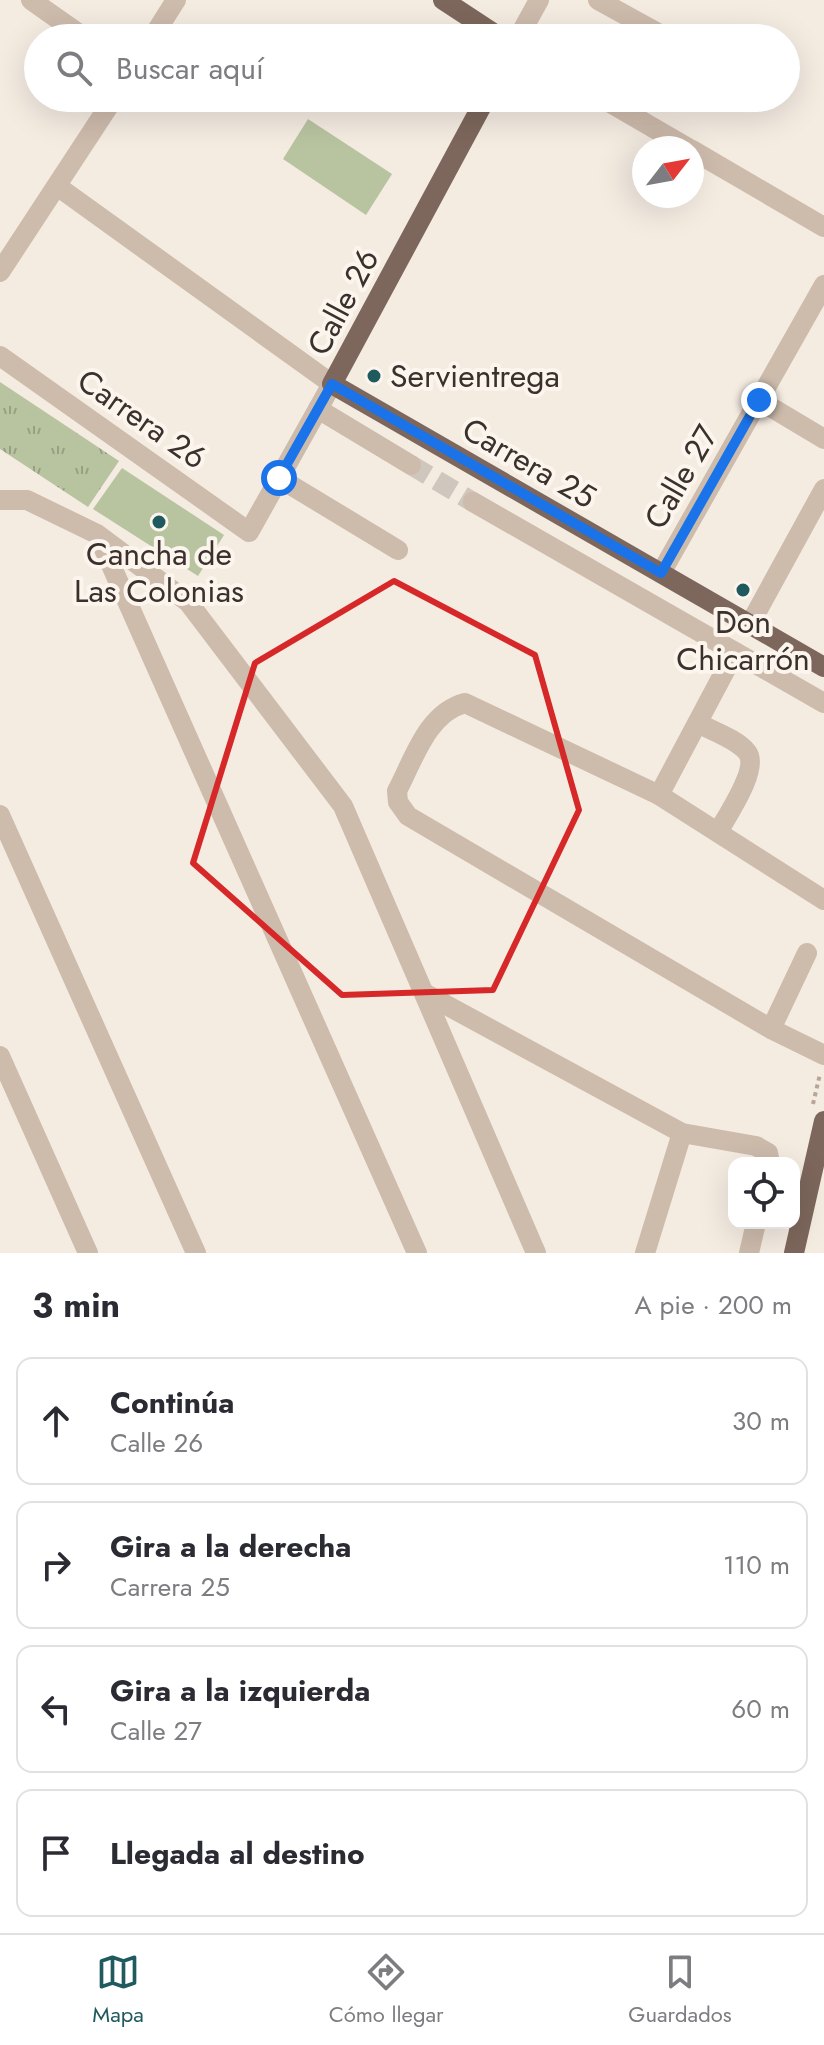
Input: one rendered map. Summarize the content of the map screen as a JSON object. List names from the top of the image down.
{
  "streets": {
    "main road": ["Calle 26", "Carrera 25"],
    "street": ["Carrera 26", "Calle 27"]
  },
  "crossings": [
    ["Calle 26", "Carrera 26"],
    ["Calle 26", "Carrera 25"],
    ["Carrera 25", "Calle 27"]
  ],
  "places": ["Servientrega", "Cancha de Las Colonias", "Don Chicarrón"],
  "north": "top right",
  "page": {
    "search": "Buscar aquí",
    "heading": ["3 min", "A pie · 200 m"],
    "list": [
      ["Continúa", "Calle 26", "30 m"],
      ["Gira a la derecha", "Carrera 25", "110 m"],
      ["Gira a la izquierda", "Calle 27", "60 m"],
      "Llegada al destino"
    ],
    "nav": ["Mapa", "Cómo llegar", "Guardados"]
  }
}
